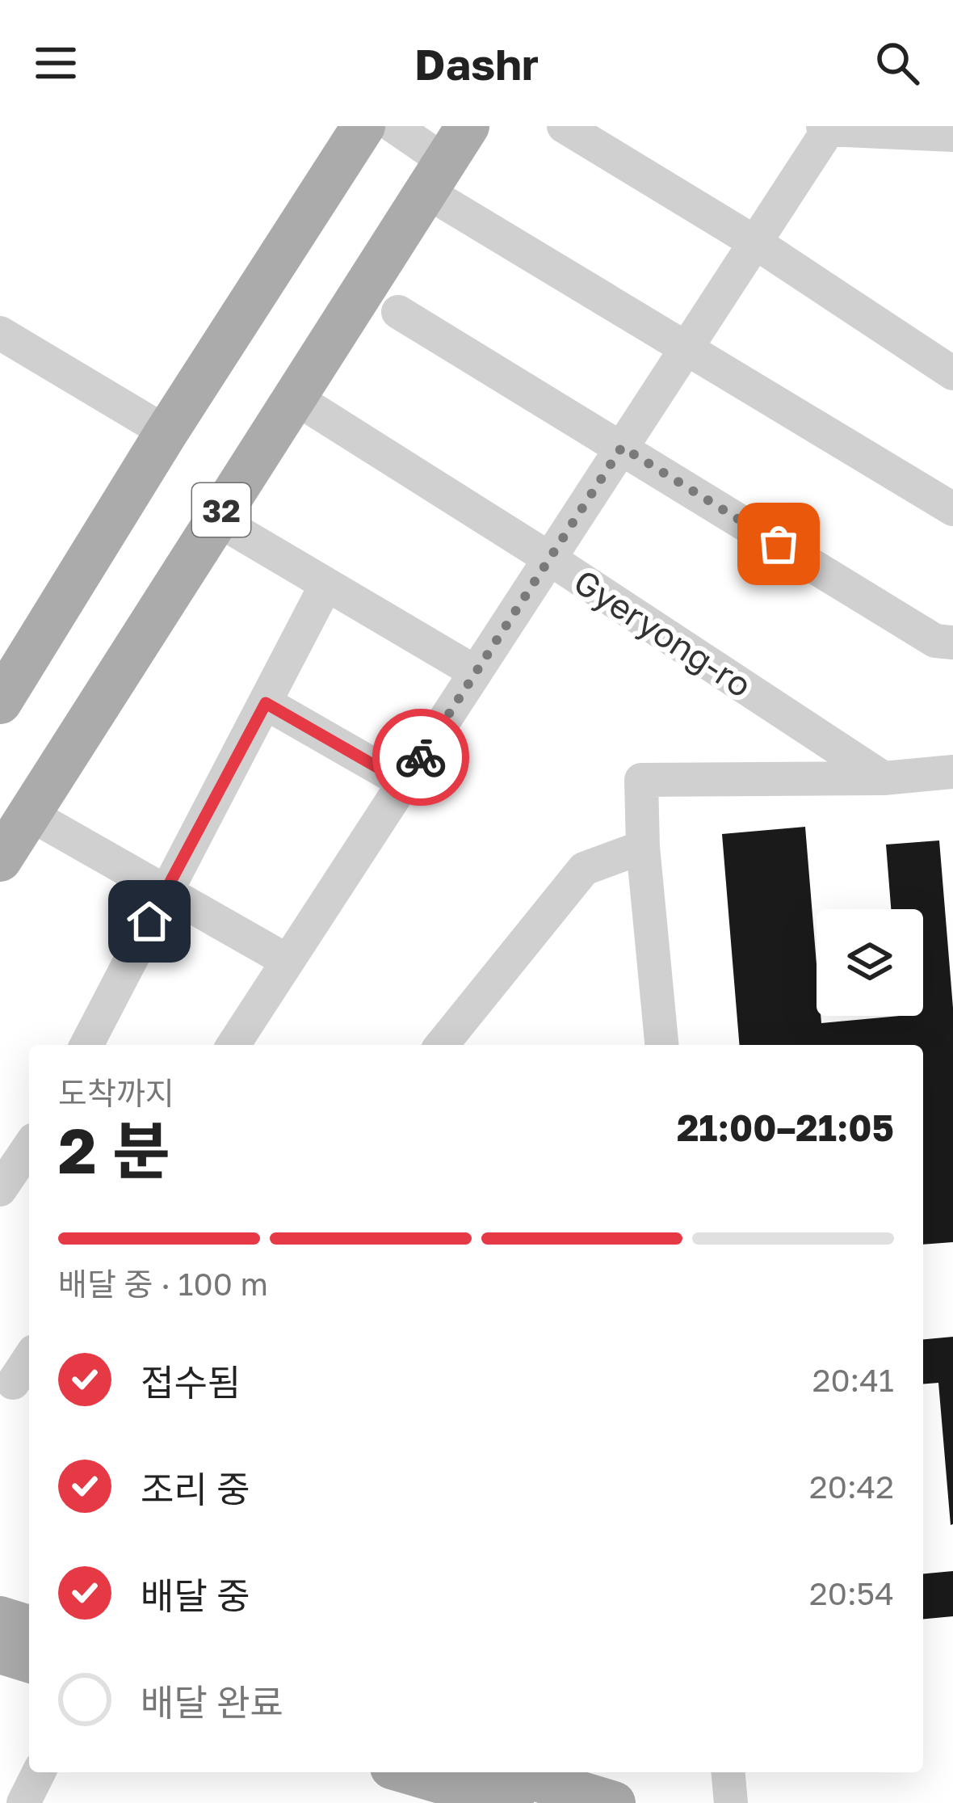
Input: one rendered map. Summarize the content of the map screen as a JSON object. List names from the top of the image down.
{
  "streets": {
    "main road": ["32"],
    "street": ["Gyeryong-ro"]
  },
  "crossings": [
    ["32", "Gyeryong-ro"]
  ],
  "page": {
    "header": "Dashr",
    "heading": ["2 분", "도착까지", "21:00–21:05"],
    "bar": "배달 중 · 100 m",
    "list": [
      ["접수됨", "20:41"],
      ["조리 중", "20:42"],
      ["배달 중", "20:54"],
      "배달 완료"
    ]
  }
}
